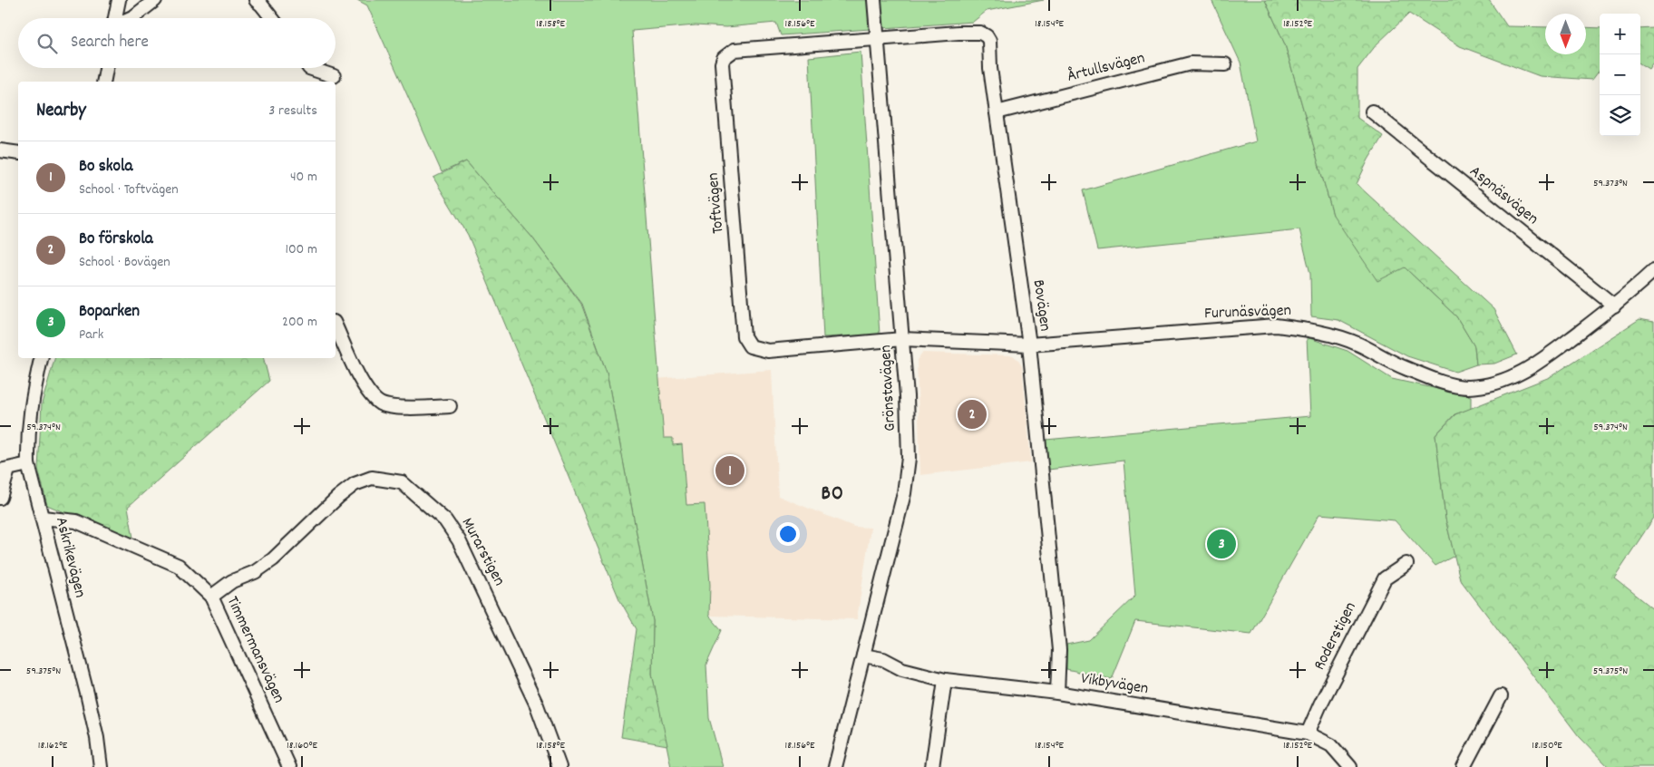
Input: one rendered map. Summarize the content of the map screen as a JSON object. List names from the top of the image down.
{
  "streets": {
    "street": [
      "Årtullsvägen",
      "Aspnäsvägen",
      "Toftvägen",
      "Bovägen",
      "Furunäsvägen",
      "Grönstavägen",
      "Murarstigen",
      "Askrikevägen",
      "Roderstigen",
      "Timmermansvägen",
      "Vikbyvägen"
    ]
  },
  "crossings": [
    ["Årtullsvägen", "Bovägen"],
    ["Aspnäsvägen", "Furunäsvägen"],
    ["Toftvägen", "Bovägen"],
    ["Toftvägen", "Furunäsvägen"],
    ["Toftvägen", "Grönstavägen"],
    ["Bovägen", "Furunäsvägen"],
    ["Bovägen", "Grönstavägen"],
    ["Bovägen", "Vikbyvägen"],
    ["Furunäsvägen", "Grönstavägen"],
    ["Grönstavägen", "Vikbyvägen"],
    ["Murarstigen", "Timmermansvägen"],
    ["Askrikevägen", "Timmermansvägen"],
    ["Roderstigen", "Vikbyvägen"]
  ],
  "districts": ["BO"],
  "north": "bottom",
  "page": {
    "map_buttons": ["+", "−"],
    "search": "Search here",
    "heading": ["Nearby", "3 results"],
    "list": [
      {
        "mark": "1",
        "name": "Bo skola",
        "note": "School · Toftvägen",
        "value": "40 m"
      },
      {
        "mark": "2",
        "name": "Bo förskola",
        "note": "School · Bovägen",
        "value": "100 m"
      },
      {
        "mark": "3",
        "name": "Boparken",
        "note": "Park",
        "value": "200 m"
      }
    ],
    "pins": ["2", "1", "3"]
  },
  "coordinates": [
    "18.158°E",
    "18.156°E",
    "18.154°E",
    "18.152°E",
    "59.373°N",
    "59.374°N",
    "59.375°N",
    "18.162°E",
    "18.160°E",
    "18.150°E"
  ]
}
